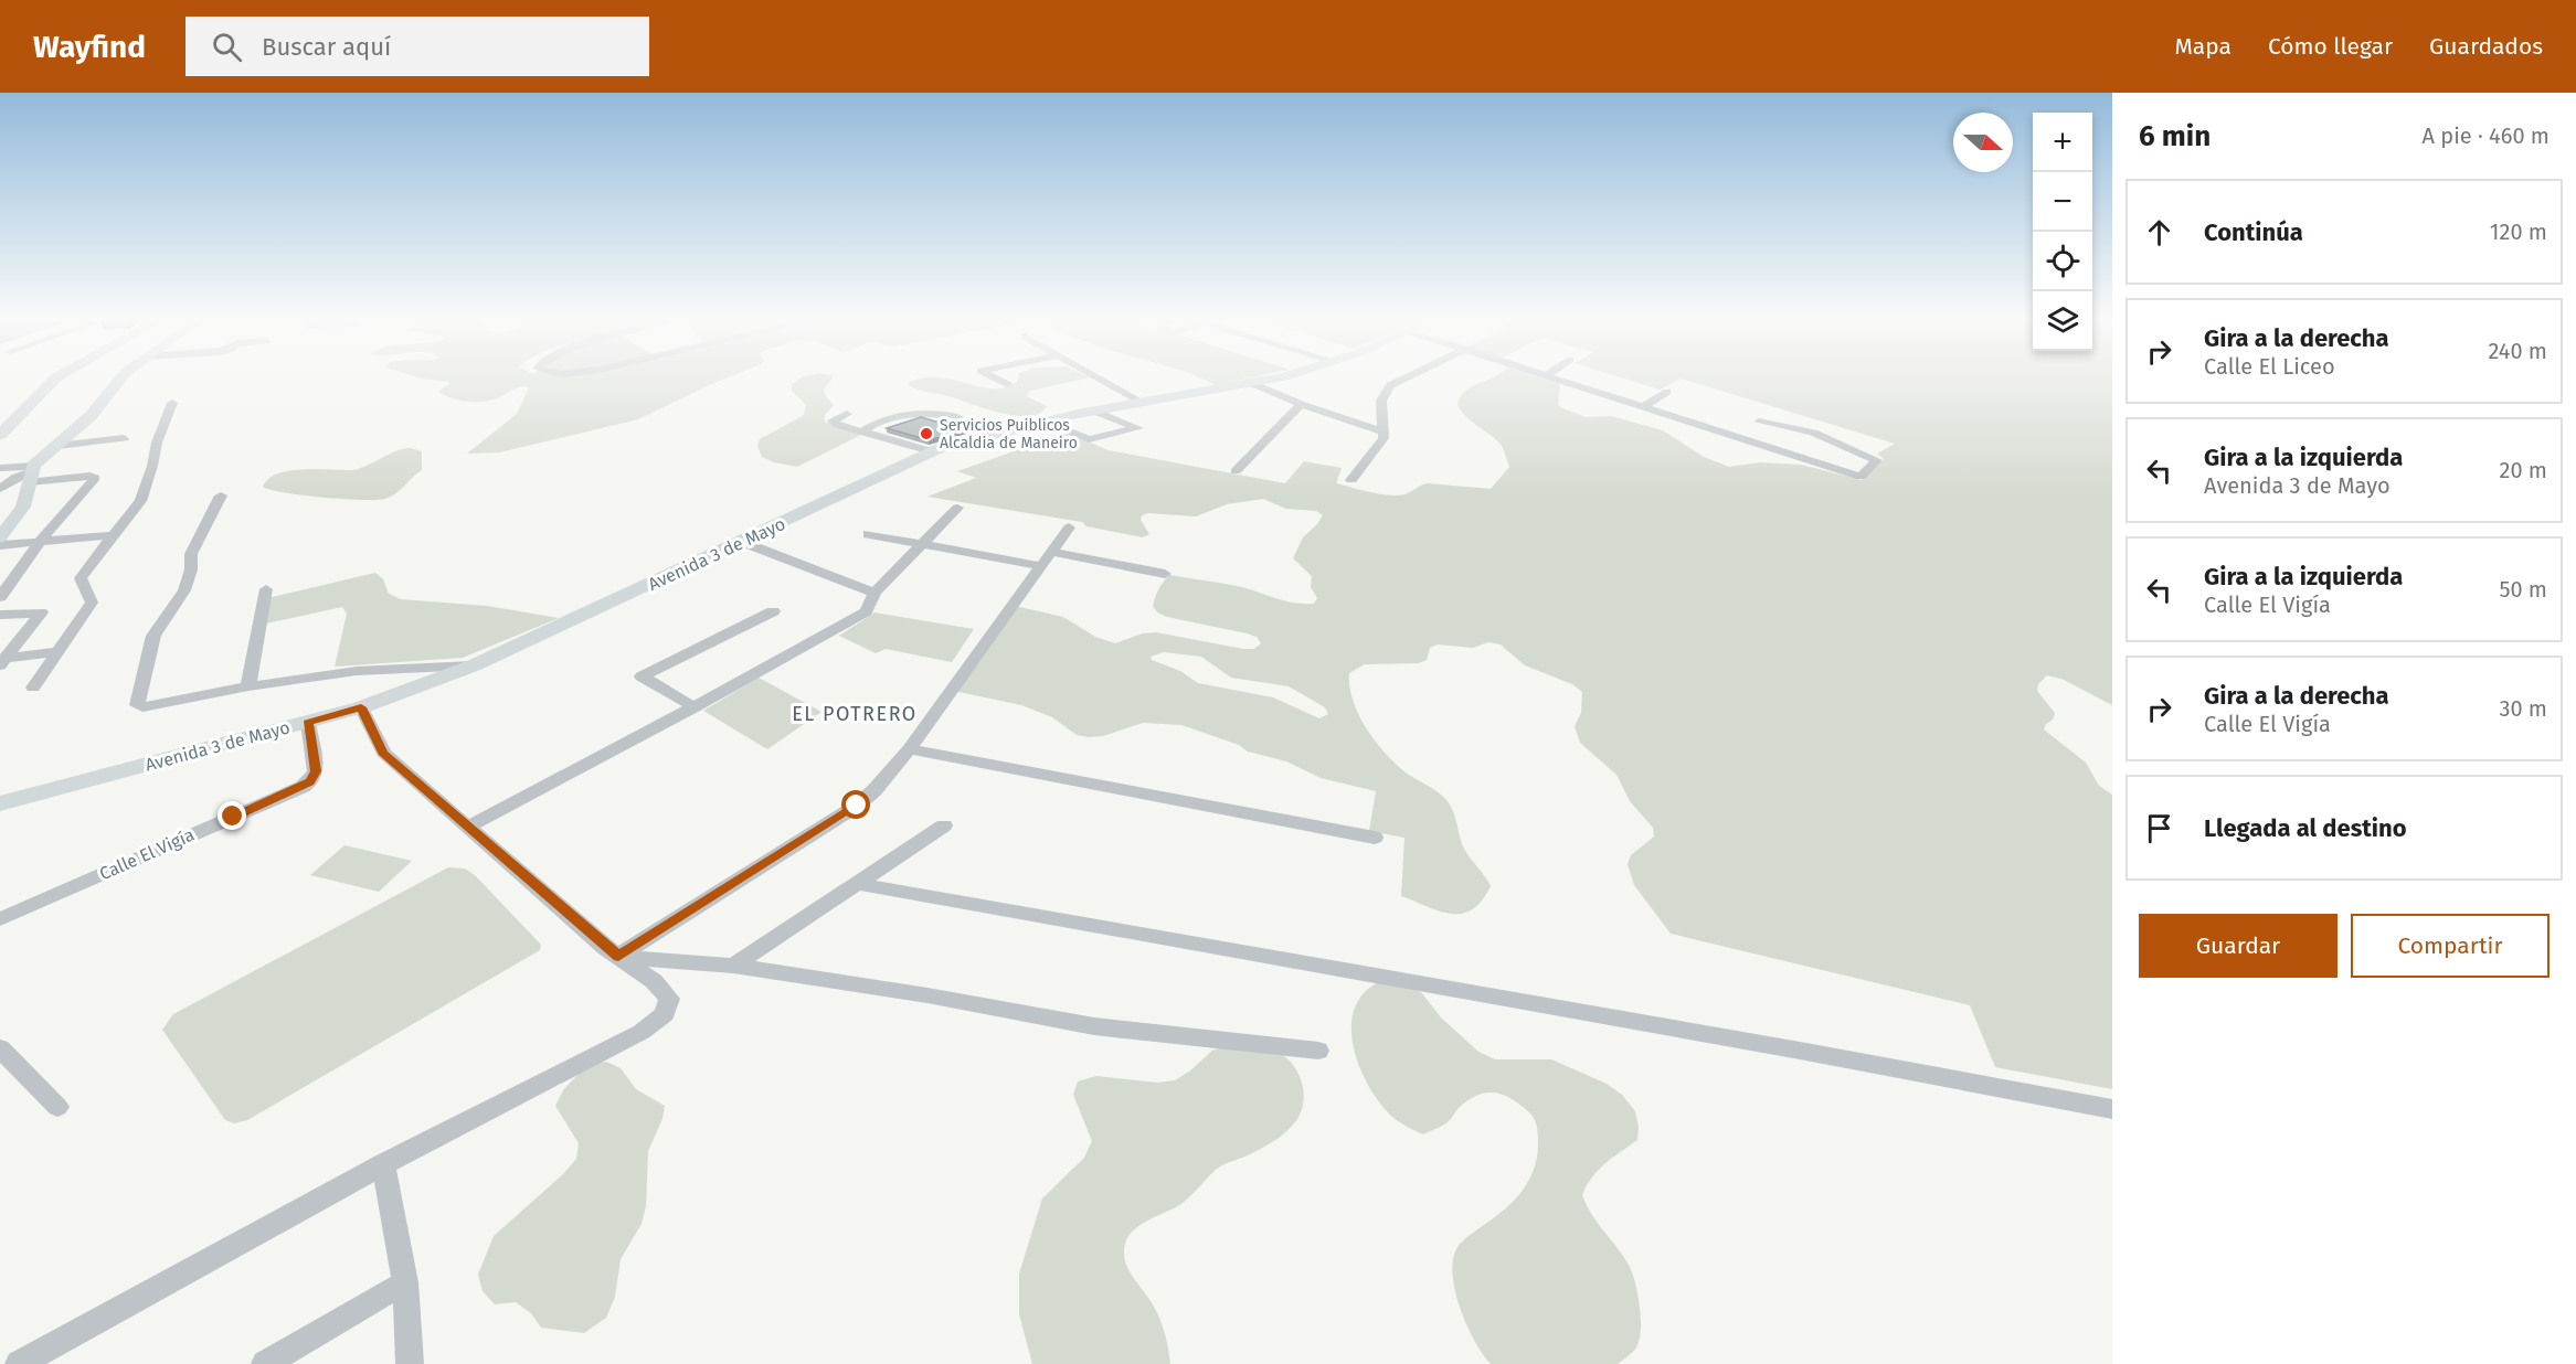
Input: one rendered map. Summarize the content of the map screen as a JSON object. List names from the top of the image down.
{
  "streets": {
    "street": ["Avenida 3 de Mayo", "Calle El Vigía"]
  },
  "crossings": [
    ["Avenida 3 de Mayo", "Calle El Vigía"]
  ],
  "districts": ["EL POTRERO"],
  "places": ["Servicios Puiblicos Alcaldia de Maneiro"],
  "north": "right",
  "page": {
    "header": "Wayfind",
    "search": "Buscar aquí",
    "nav": ["Mapa", "Cómo llegar", "Guardados"],
    "heading": ["6 min", "A pie · 460 m"],
    "map_buttons": ["+", "−"],
    "list": [
      ["Continúa", "120 m"],
      ["Gira a la derecha", "Calle El Liceo", "240 m"],
      ["Gira a la izquierda", "Avenida 3 de Mayo", "20 m"],
      ["Gira a la izquierda", "Calle El Vigía", "50 m"],
      ["Gira a la derecha", "Calle El Vigía", "30 m"],
      "Llegada al destino"
    ],
    "buttons": ["Guardar", "Compartir"]
  }
}
